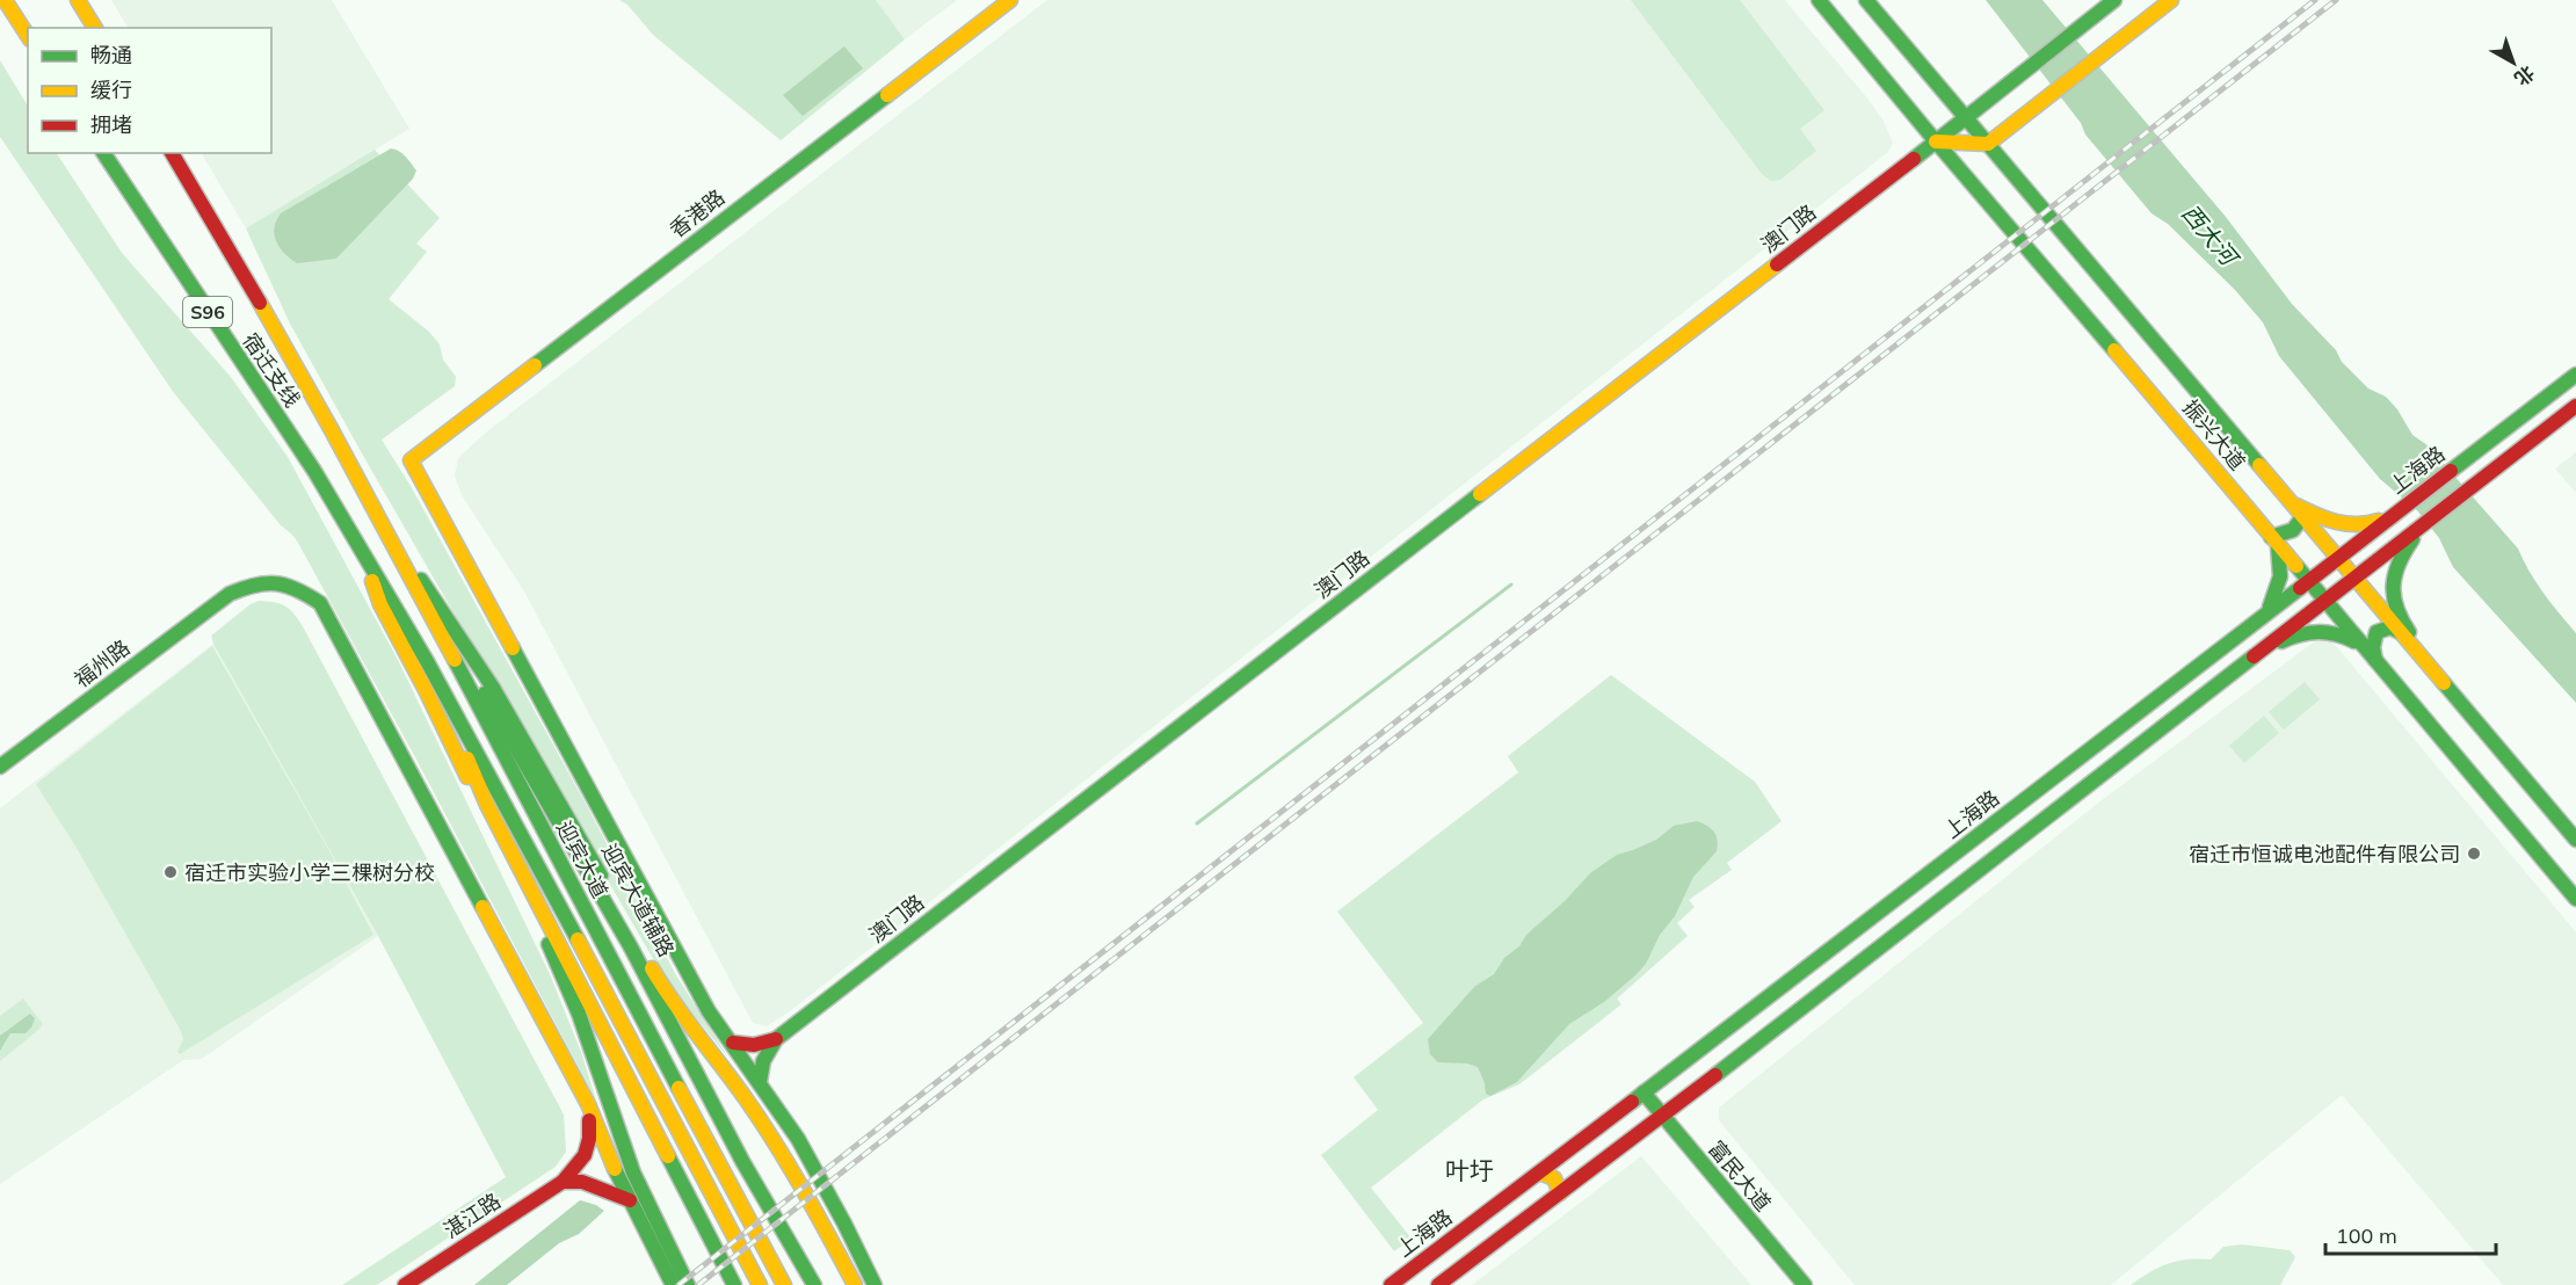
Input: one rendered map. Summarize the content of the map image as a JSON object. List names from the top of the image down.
{
  "streets": {
    "main road": [
      "香港路",
      "澳门路",
      "S96",
      "宿迁支线",
      "振兴大道",
      "上海路",
      "福州路",
      "迎宾大道",
      "迎宾大道辅路",
      "富民大道",
      "湛江路"
    ]
  },
  "crossings": [
    ["澳门路", "振兴大道"],
    ["宿迁支线", "迎宾大道"],
    ["振兴大道", "上海路"],
    ["上海路", "富民大道"],
    ["福州路", "湛江路"],
    ["迎宾大道", "迎宾大道辅路"]
  ],
  "districts": ["叶圩"],
  "water": ["西大河"],
  "places": ["宿迁市恒诚电池配件有限公司", "宿迁市实验小学三棵树分校"],
  "legend": ["畅通", "缓行", "拥堵"],
  "scale_bar": "100 m",
  "north": "bottom right"
}
